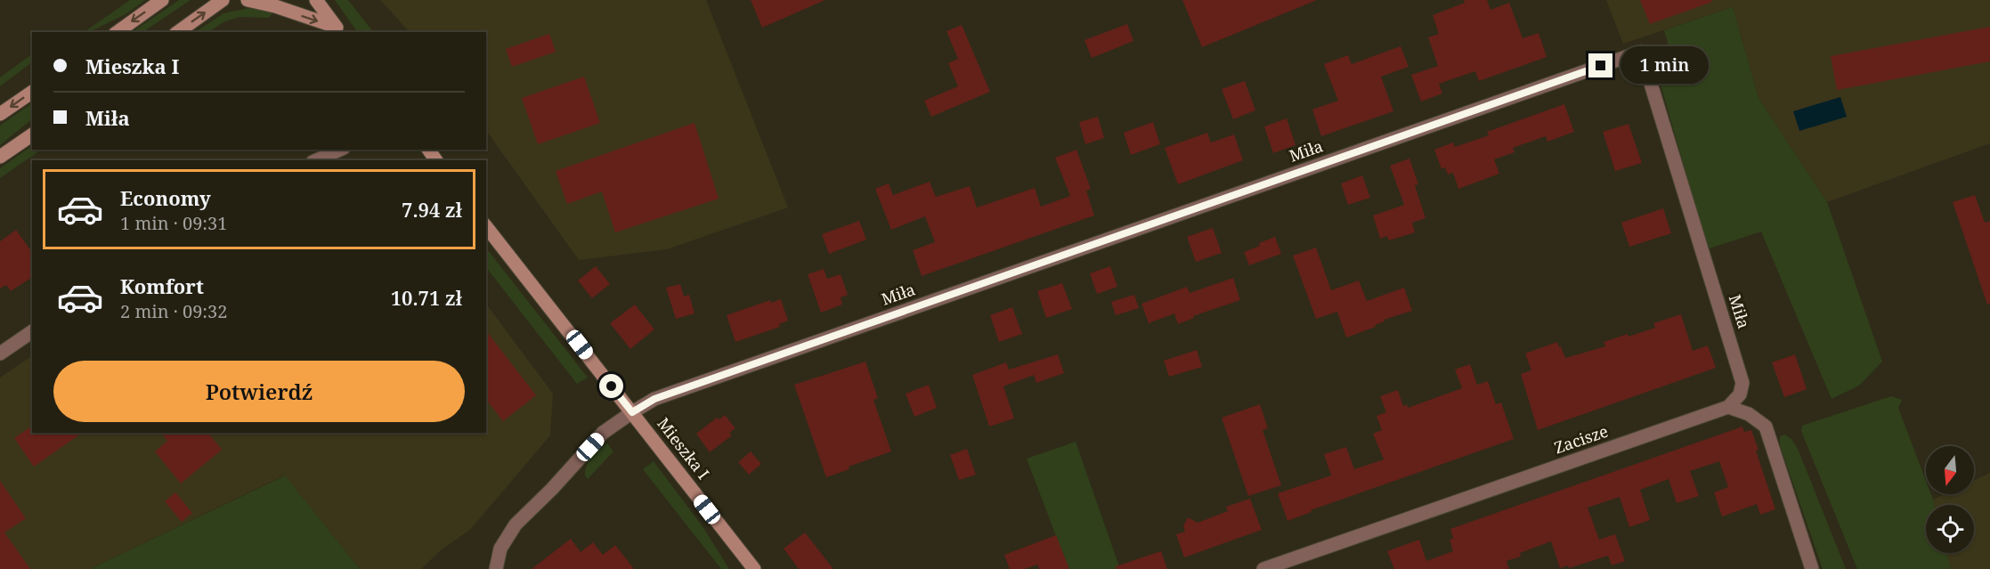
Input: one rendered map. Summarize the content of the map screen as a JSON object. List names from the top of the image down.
{
  "streets": {
    "street": ["Miła", "Zacisze", "Mieszka I"]
  },
  "crossings": [
    ["Miła", "Zacisze"],
    ["Miła", "Mieszka I"]
  ],
  "north": "bottom",
  "page": {
    "banner": ["Mieszka I", "Miła"],
    "bubble": "1 min",
    "list": [
      {
        "name": "Economy",
        "note": "1 min · 09:31",
        "value": "7.94 zł"
      },
      {
        "name": "Komfort",
        "note": "2 min · 09:32",
        "value": "10.71 zł"
      }
    ],
    "buttons": "Potwierdź"
  }
}
